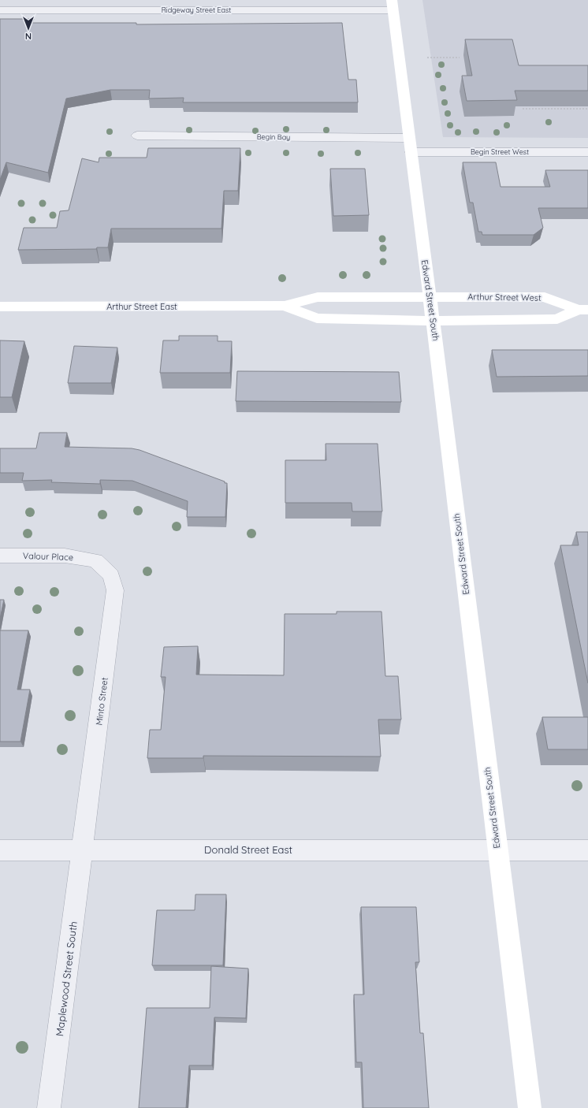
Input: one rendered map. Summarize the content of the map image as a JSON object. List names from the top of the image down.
{
  "streets": {
    "main road": ["Arthur Street West", "Edward Street South", "Arthur Street East"],
    "street": [
      "Ridgeway Street East",
      "Begin Bay",
      "Begin Street West",
      "Valour Place",
      "Minto Street",
      "Donald Street East",
      "Maplewood Street South"
    ]
  },
  "crossings": [
    ["Ridgeway Street East", "Edward Street South"],
    ["Begin Bay", "Edward Street South"],
    ["Begin Street West", "Edward Street South"],
    ["Arthur Street West", "Edward Street South"],
    ["Arthur Street West", "Arthur Street East"],
    ["Edward Street South", "Arthur Street East"],
    ["Edward Street South", "Donald Street East"],
    ["Valour Place", "Minto Street"],
    ["Minto Street", "Donald Street East"],
    ["Minto Street", "Maplewood Street South"],
    ["Donald Street East", "Maplewood Street South"]
  ],
  "north": "bottom"
}
